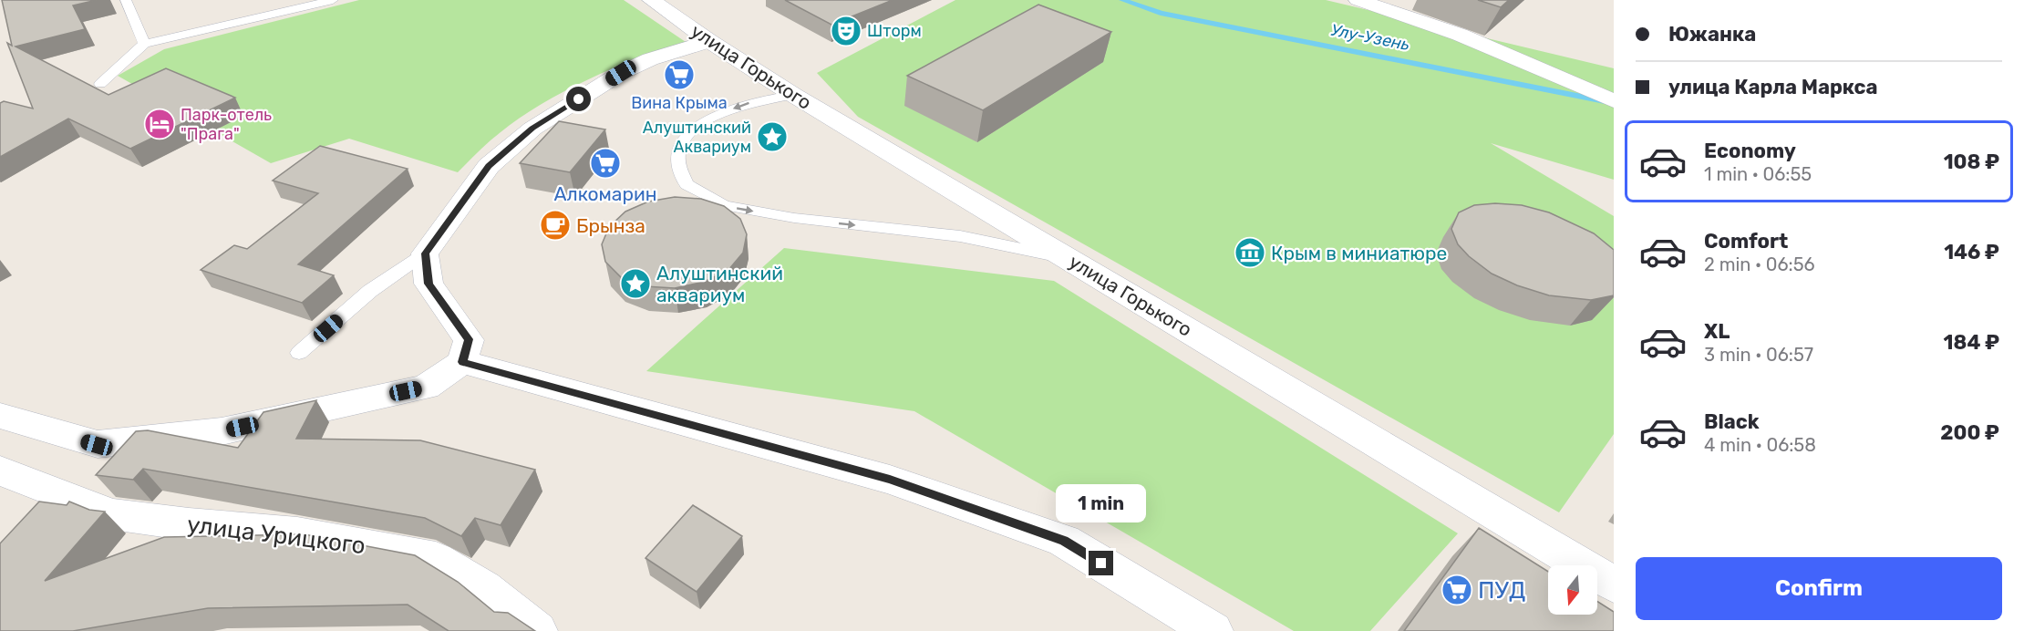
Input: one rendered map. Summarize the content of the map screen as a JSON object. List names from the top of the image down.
{
  "streets": {
    "street": ["улица Горького", "улица Урицкого"]
  },
  "water": ["Улу-Узень"],
  "places": {
    "theatre": ["Шторм"],
    "supermarket": ["Вина Крыма", "Алкомарин", "ПУД"],
    "hotel": ["Парк-отель \"Прага\""],
    "place": ["Алуштинский Аквариум", "Алуштинский аквариум"],
    "cafe": ["Брынза"],
    "museum": ["Крым в миниатюре"]
  },
  "north": "bottom",
  "page": {
    "banner": ["Южанка", "улица Карла Маркса"],
    "list": [
      {
        "name": "Economy",
        "note": "1 min · 06:55",
        "value": "108 ₽"
      },
      {
        "name": "Comfort",
        "note": "2 min · 06:56",
        "value": "146 ₽"
      },
      {
        "name": "XL",
        "note": "3 min · 06:57",
        "value": "184 ₽"
      },
      {
        "name": "Black",
        "note": "4 min · 06:58",
        "value": "200 ₽"
      }
    ],
    "bubble": "1 min",
    "buttons": "Confirm"
  }
}
